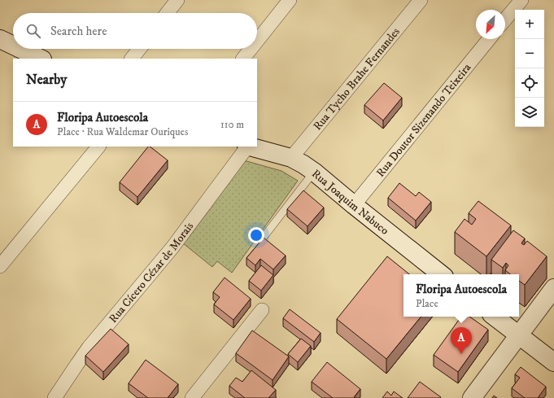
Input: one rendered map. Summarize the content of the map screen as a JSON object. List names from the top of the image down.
{
  "streets": {
    "main road": ["Rua Joaquim Nabuco"],
    "street": ["Rua Tycho Brahe Fernandes", "Rua Doutor Sizenando Teixeira", "Rua Cícero Cézar de Morais"]
  },
  "crossings": [
    ["Rua Tycho Brahe Fernandes", "Rua Joaquim Nabuco"],
    ["Rua Doutor Sizenando Teixeira", "Rua Joaquim Nabuco"]
  ],
  "north": "bottom left",
  "page": {
    "map_buttons": ["+", "−"],
    "search": "Search here",
    "heading": "Nearby",
    "list": [
      {
        "mark": "A",
        "name": "Floripa Autoescola",
        "note": "Place · Rua Waldemar Ouriques",
        "value": "110 m"
      }
    ],
    "popup": ["Floripa Autoescola", "Place"],
    "pins": "A"
  }
}
